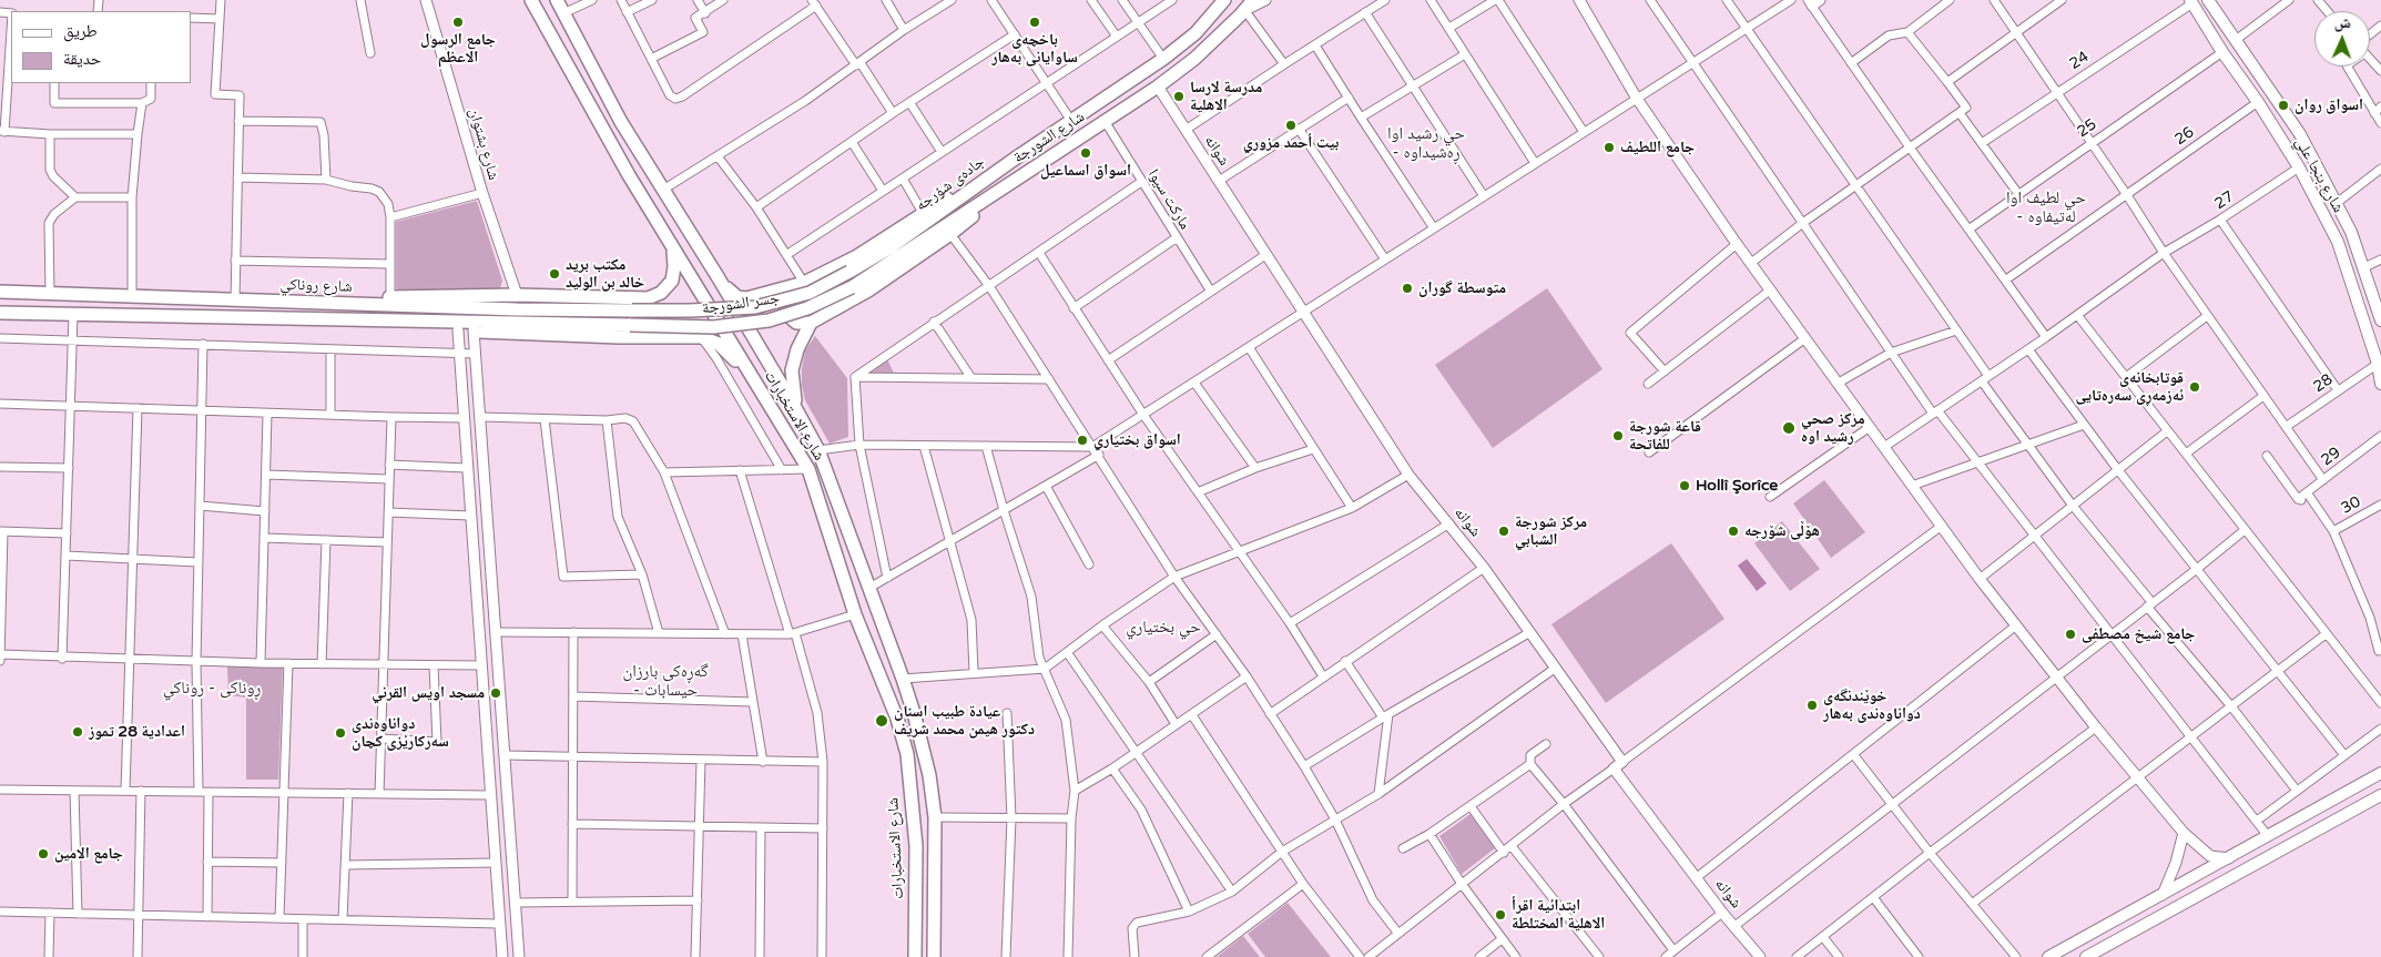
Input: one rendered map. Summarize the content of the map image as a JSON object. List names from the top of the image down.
{
  "streets": {
    "main road": [
      "شارع الشورجة",
      "شارع بنجا علي",
      "جادەی شۆرجە",
      "شارع روناكي",
      "جسر الشورجة",
      "شارع الاستخبارات"
    ],
    "street": [
      "24",
      "25",
      "26",
      "شارع بشتوان",
      "شوانە",
      "مارکت سیوا",
      "27",
      "28",
      "29",
      "30"
    ]
  },
  "crossings": [
    ["24", "شارع بنجا علي"],
    ["25", "شارع بنجا علي"],
    ["26", "شارع بنجا علي"],
    ["شارع الشورجة", "شوانە"],
    ["شارع الشورجة", "مارکت سیوا"],
    ["شارع الشورجة", "جسر الشورجة"],
    ["شارع بنجا علي", "27"],
    ["شارع بنجا علي", "28"],
    ["جادەی شۆرجە", "جسر الشورجة"],
    ["شارع روناكي", "جسر الشورجة"]
  ],
  "districts": [
    "حي رشيد اوا - ڕەشیداوە",
    "حي لطيف اوا - لەتیفاوە",
    "حي بختياري",
    "گەڕەکی بارزان - حیسابات",
    "ڕوناکی - روناكي"
  ],
  "places": [
    "جامع الرسول الاعظم",
    "باخچەی ساوایانی بەهار",
    "مدرسة لارسا الاهلية",
    "اسواق روان",
    "بيت أحمد مزوري",
    "جامع اللطيف",
    "اسواق اسماعيل",
    "مكتب بريد خالد بن الوليد",
    "متوسطة گوران",
    "قوتابخانەی ئەزمەڕی سەرەتایی",
    "مركز صحي رشيد اوه",
    "قاعة شورجة للفاتحة",
    "اسواق بختياري",
    "Hollî Şorîce",
    "مركز شورجة الشبابي",
    "هۆڵی شۆرجە",
    "جامع شيخ مصطفى",
    "مسجد اويس القرني",
    "خوێندنگەی دواناوەندی بەهار",
    "عيادة طبيب اسنان دكتور هيمن محمد شريف",
    "اعدادية 28 تموز",
    "دواناوەندى سەركارێزى كچان",
    "جامع الامين",
    "ابتدائية اقرأ الاهلية المختلطة"
  ],
  "legend": ["طريق", "حديقة"],
  "north": "top"
}
